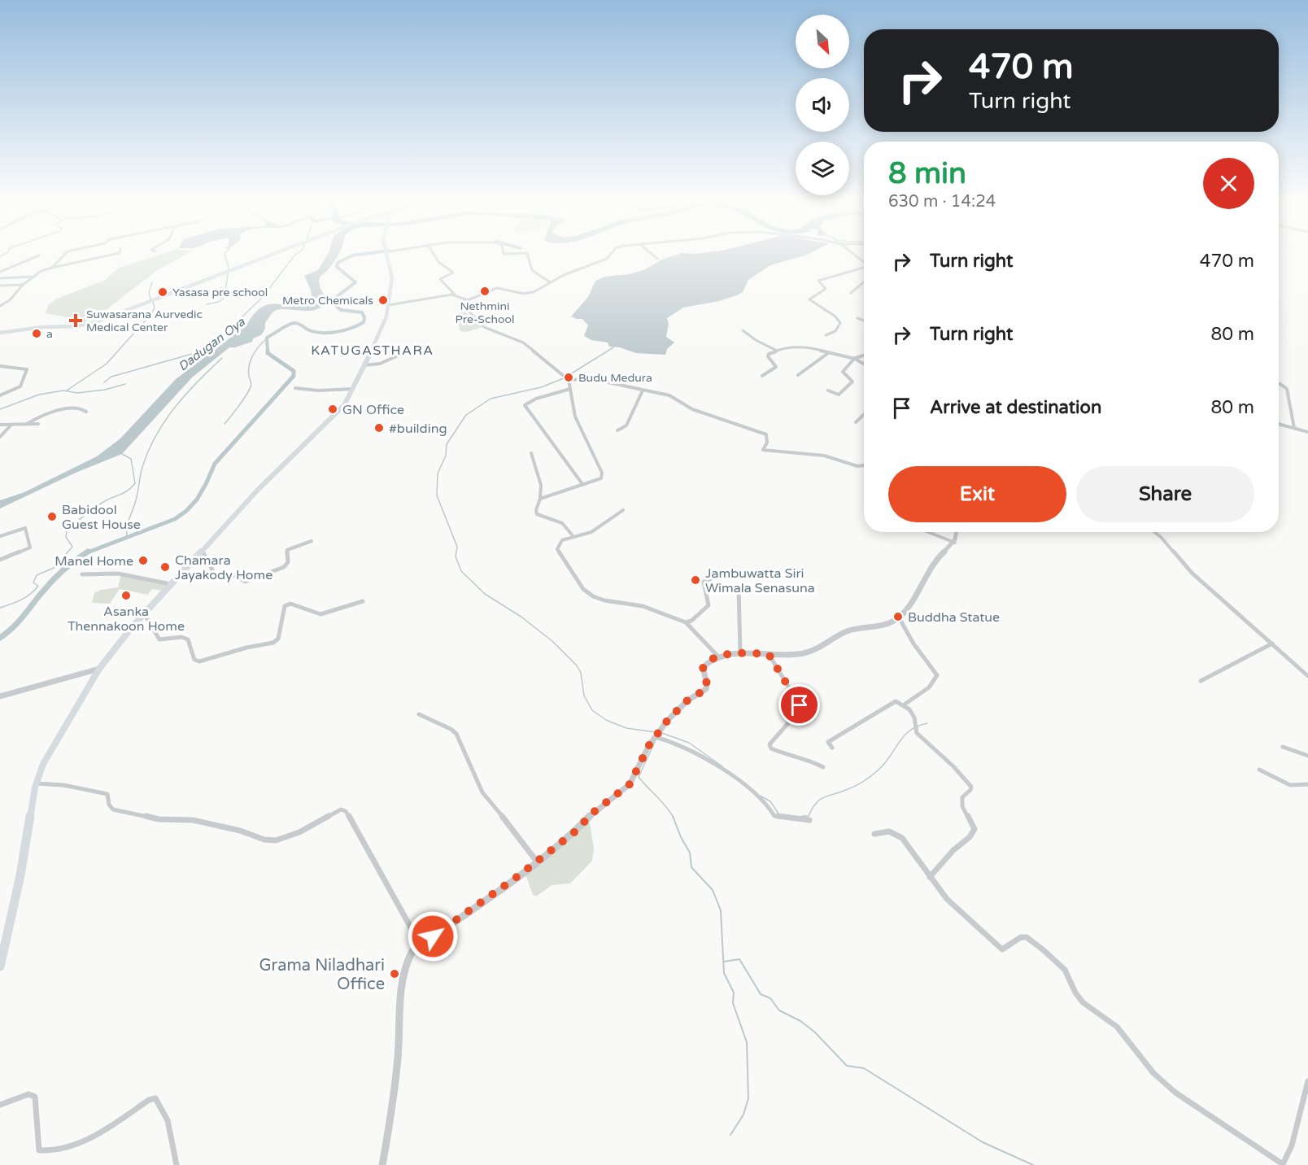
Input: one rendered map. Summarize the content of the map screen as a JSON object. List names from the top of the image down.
{
  "districts": ["KATUGASTHARA"],
  "water": ["Dadugan Oya"],
  "places": {
    "other": [
      "Nethmini Pre-School",
      "Yasasa pre school",
      "Metro Chemicals",
      "a",
      "Budu Medura",
      "GN Office",
      "#building",
      "Babidool Guest House",
      "Manel Home",
      "Chamara Jayakody Home",
      "Jambuwatta Siri Wimala Senasuna",
      "Asanka Thennakoon Home",
      "Buddha Statue",
      "Grama Niladhari Office"
    ],
    "health": ["Suwasarana Aurvedic Medical Center"]
  },
  "north": "bottom right",
  "page": {
    "turn": ["470 m", "Turn right"],
    "heading": ["8 min", "630 m · 14:24"],
    "list": [
      {
        "name": "Turn right",
        "value": "470 m"
      },
      {
        "name": "Turn right",
        "value": "80 m"
      },
      {
        "name": "Arrive at destination",
        "value": "80 m"
      }
    ],
    "buttons": ["Exit", "Share"]
  }
}
